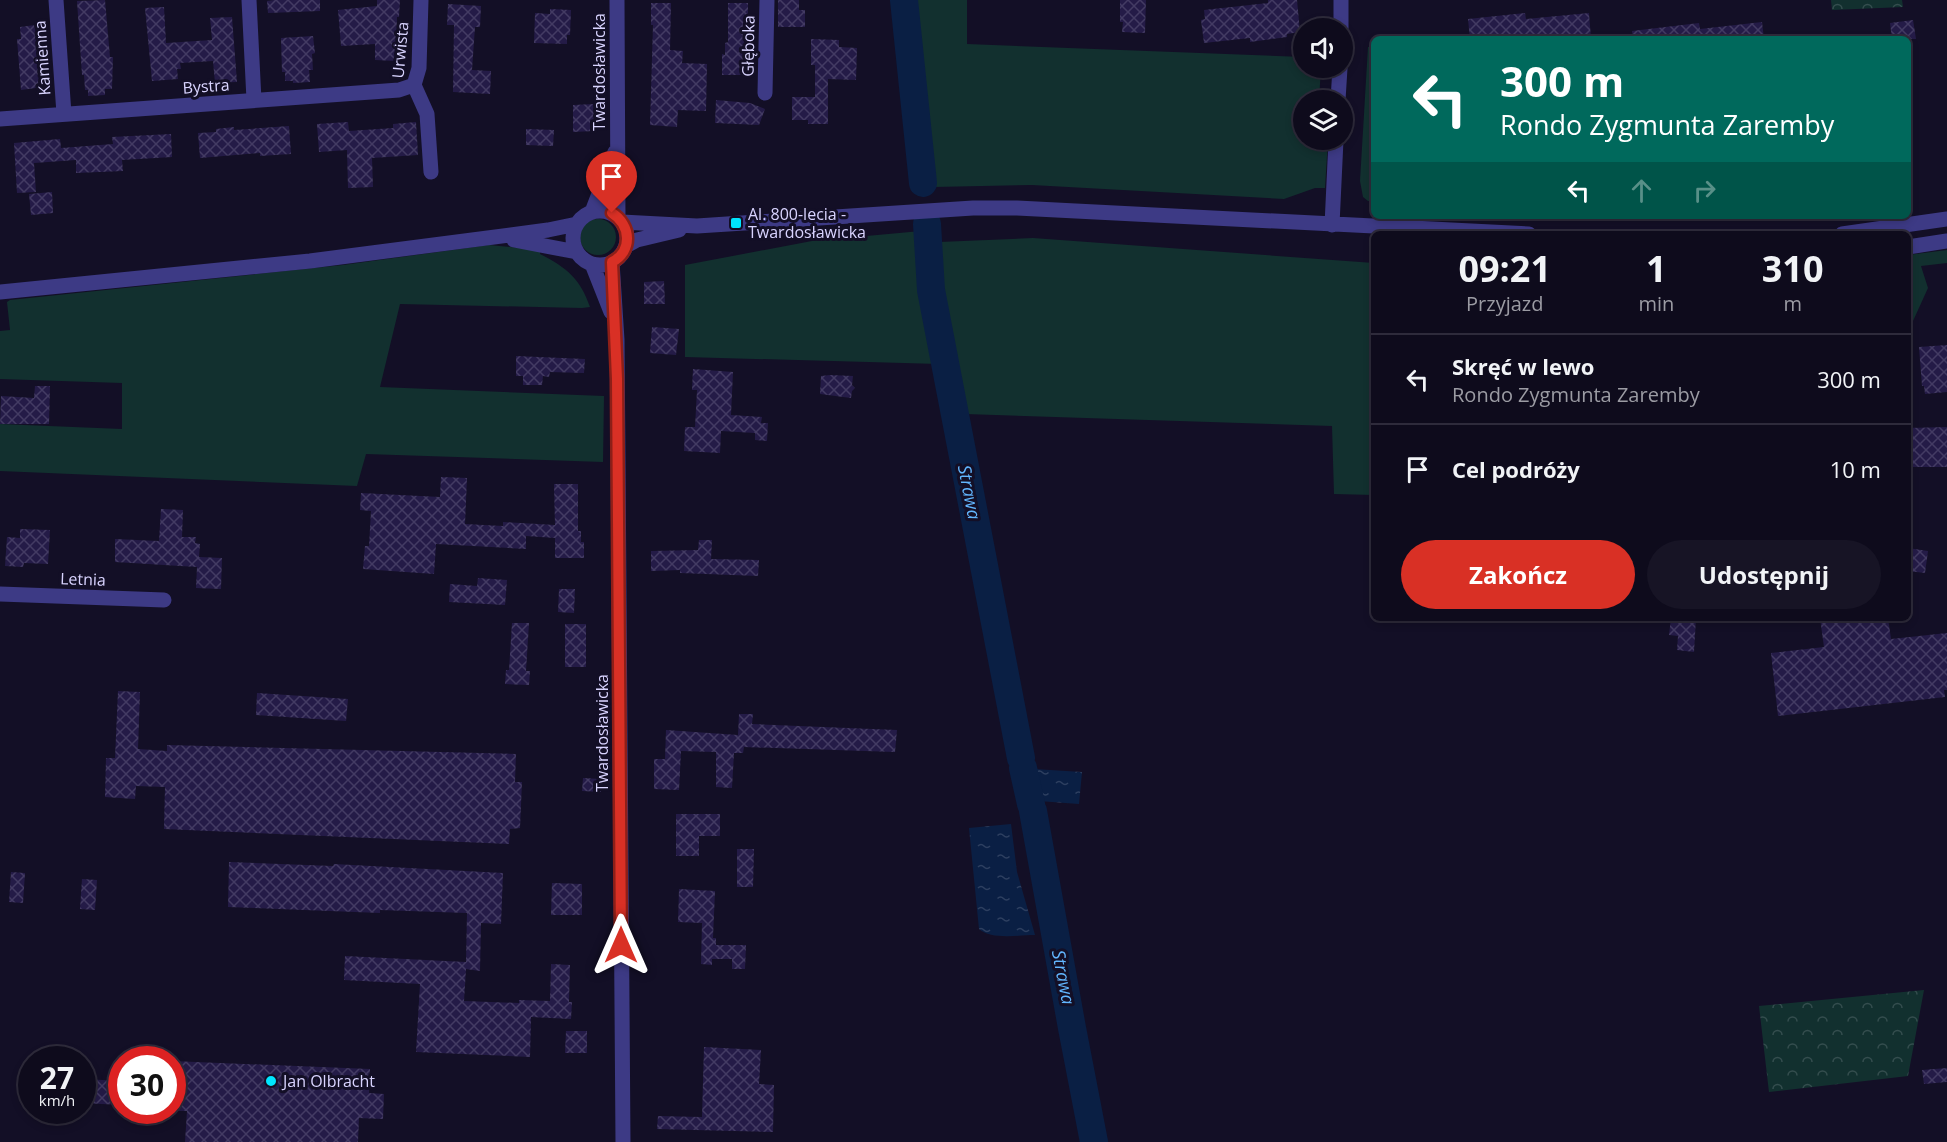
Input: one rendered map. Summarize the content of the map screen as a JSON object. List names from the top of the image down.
{
  "streets": {
    "street": [
      "Głęboka",
      "Urwista",
      "Kamienna",
      "Twardosławicka",
      "Bystra",
      "Letnia"
    ]
  },
  "crossings": [
    ["Urwista", "Bystra"],
    ["Kamienna", "Bystra"]
  ],
  "water": ["Strawa"],
  "places": {
    "transit": ["Al. 800-lecia - Twardosławicka"],
    "other": ["Jan Olbracht"]
  },
  "page": {
    "turn": ["300 m", "Rondo Zygmunta Zaremby"],
    "eta": [
      "09:21",
      "Przyjazd",
      "1",
      "min",
      "310",
      "m"
    ],
    "list": [
      {
        "name": "Skręć w lewo",
        "note": "Rondo Zygmunta Zaremby",
        "value": "300 m"
      },
      {
        "name": "Cel podróży",
        "value": "10 m"
      }
    ],
    "buttons": ["Zakończ", "Udostępnij"],
    "speed": "27 km/h",
    "limit": "30"
  }
}
